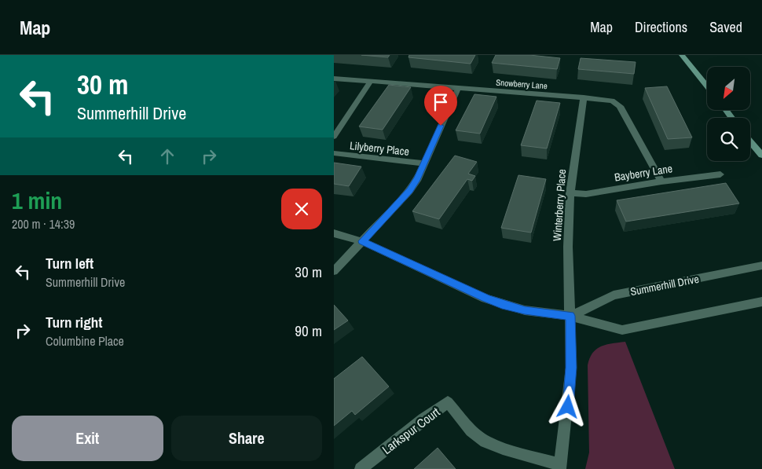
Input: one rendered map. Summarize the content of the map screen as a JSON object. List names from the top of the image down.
{
  "streets": {
    "street": [
      "Snowberry Lane",
      "Lilyberry Place",
      "Bayberry Lane",
      "Winterberry Place",
      "Summerhill Drive",
      "Larkspur Court"
    ]
  },
  "crossings": [
    ["Snowberry Lane", "Lilyberry Place"],
    ["Snowberry Lane", "Bayberry Lane"],
    ["Snowberry Lane", "Winterberry Place"],
    ["Bayberry Lane", "Winterberry Place"],
    ["Winterberry Place", "Summerhill Drive"]
  ],
  "north": "bottom left",
  "page": {
    "header": "Map",
    "nav": ["Map", "Directions", "Saved"],
    "turn": ["30 m", "Summerhill Drive"],
    "heading": ["1 min", "200 m · 14:39"],
    "list": [
      {
        "name": "Turn left",
        "note": "Summerhill Drive",
        "value": "30 m"
      },
      {
        "name": "Turn right",
        "note": "Columbine Place",
        "value": "90 m"
      }
    ],
    "buttons": ["Exit", "Share"]
  }
}
